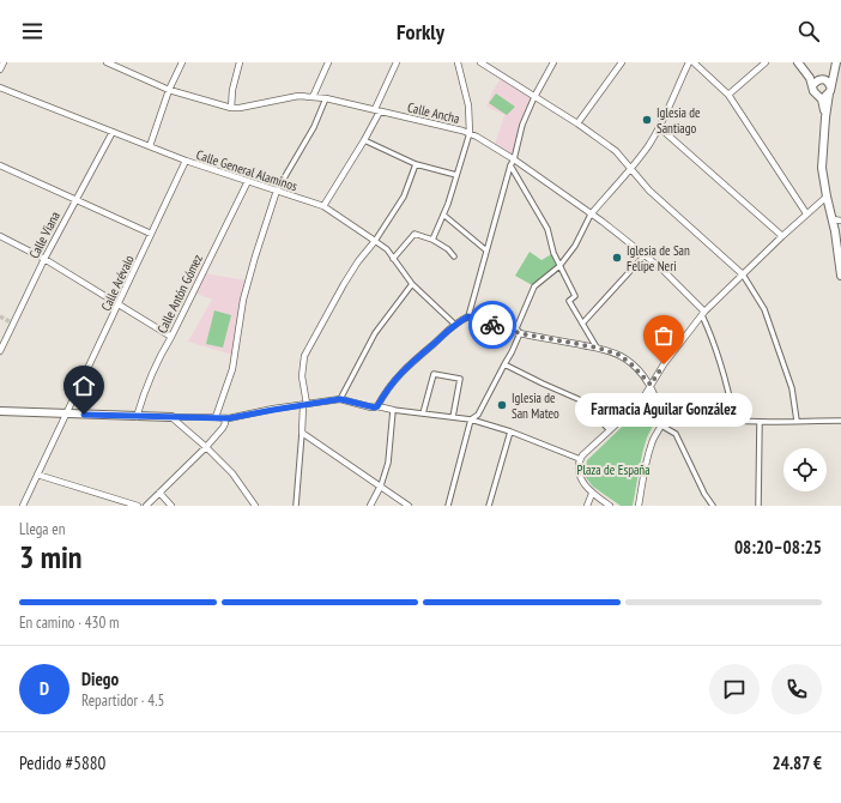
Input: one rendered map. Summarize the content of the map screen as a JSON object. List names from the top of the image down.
{
  "streets": {
    "street": [
      "Calle Ancha",
      "Calle General Alaminos",
      "Calle Viana",
      "Calle Arévalo",
      "Calle Antón Gómez"
    ]
  },
  "crossings": [
    ["Calle General Alaminos", "Calle Viana"],
    ["Calle General Alaminos", "Calle Arévalo"],
    ["Calle General Alaminos", "Calle Antón Gómez"]
  ],
  "parks": ["Plaza de España"],
  "places": [
    "Iglesia de Santiago",
    "Iglesia de San Felipe Neri",
    "Farmacia Aguilar González",
    "Iglesia de San Mateo"
  ],
  "page": {
    "header": "Forkly",
    "bubble": "Farmacia Aguilar González",
    "heading": ["3 min", "Llega en", "08:20–08:25"],
    "panel": [
      "Diego",
      "Repartidor · 4.5",
      "Pedido #5880",
      "24.87 €"
    ],
    "bar": "En camino · 430 m",
    "round": "D"
  }
}
